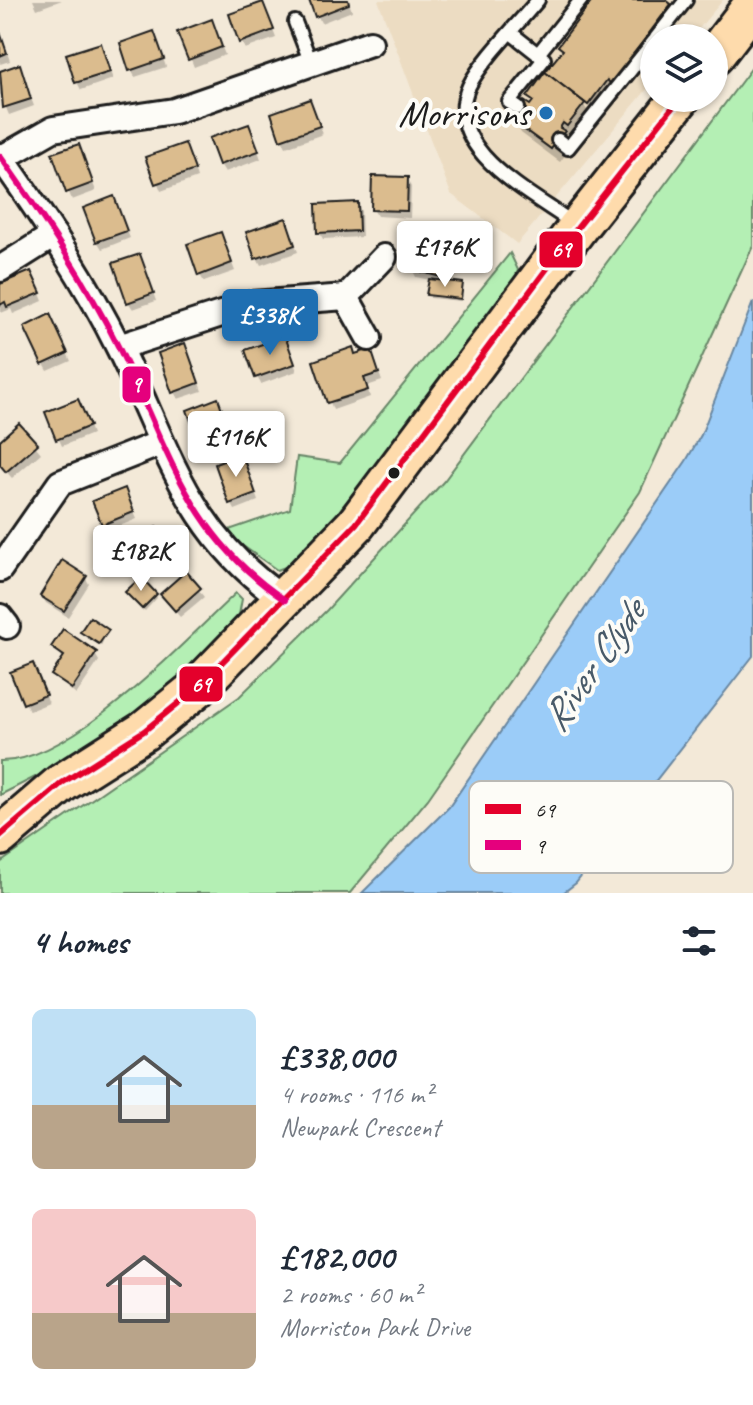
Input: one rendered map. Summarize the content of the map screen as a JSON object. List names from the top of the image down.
{
  "water": ["River Clyde"],
  "places": ["Morrisons"],
  "lines": ["transit line 69", "transit line 9"],
  "legend": ["69", "9"],
  "page": {
    "price": [
      "£176K",
      "£338K",
      "£116K",
      "£182K"
    ],
    "heading": "4 homes",
    "list": [
      {
        "name": "£338,000",
        "note": "4 rooms · 116 m² · Newpark Crescent"
      },
      {
        "name": "£182,000",
        "note": "2 rooms · 60 m² · Morriston Park Drive"
      }
    ]
  }
}
